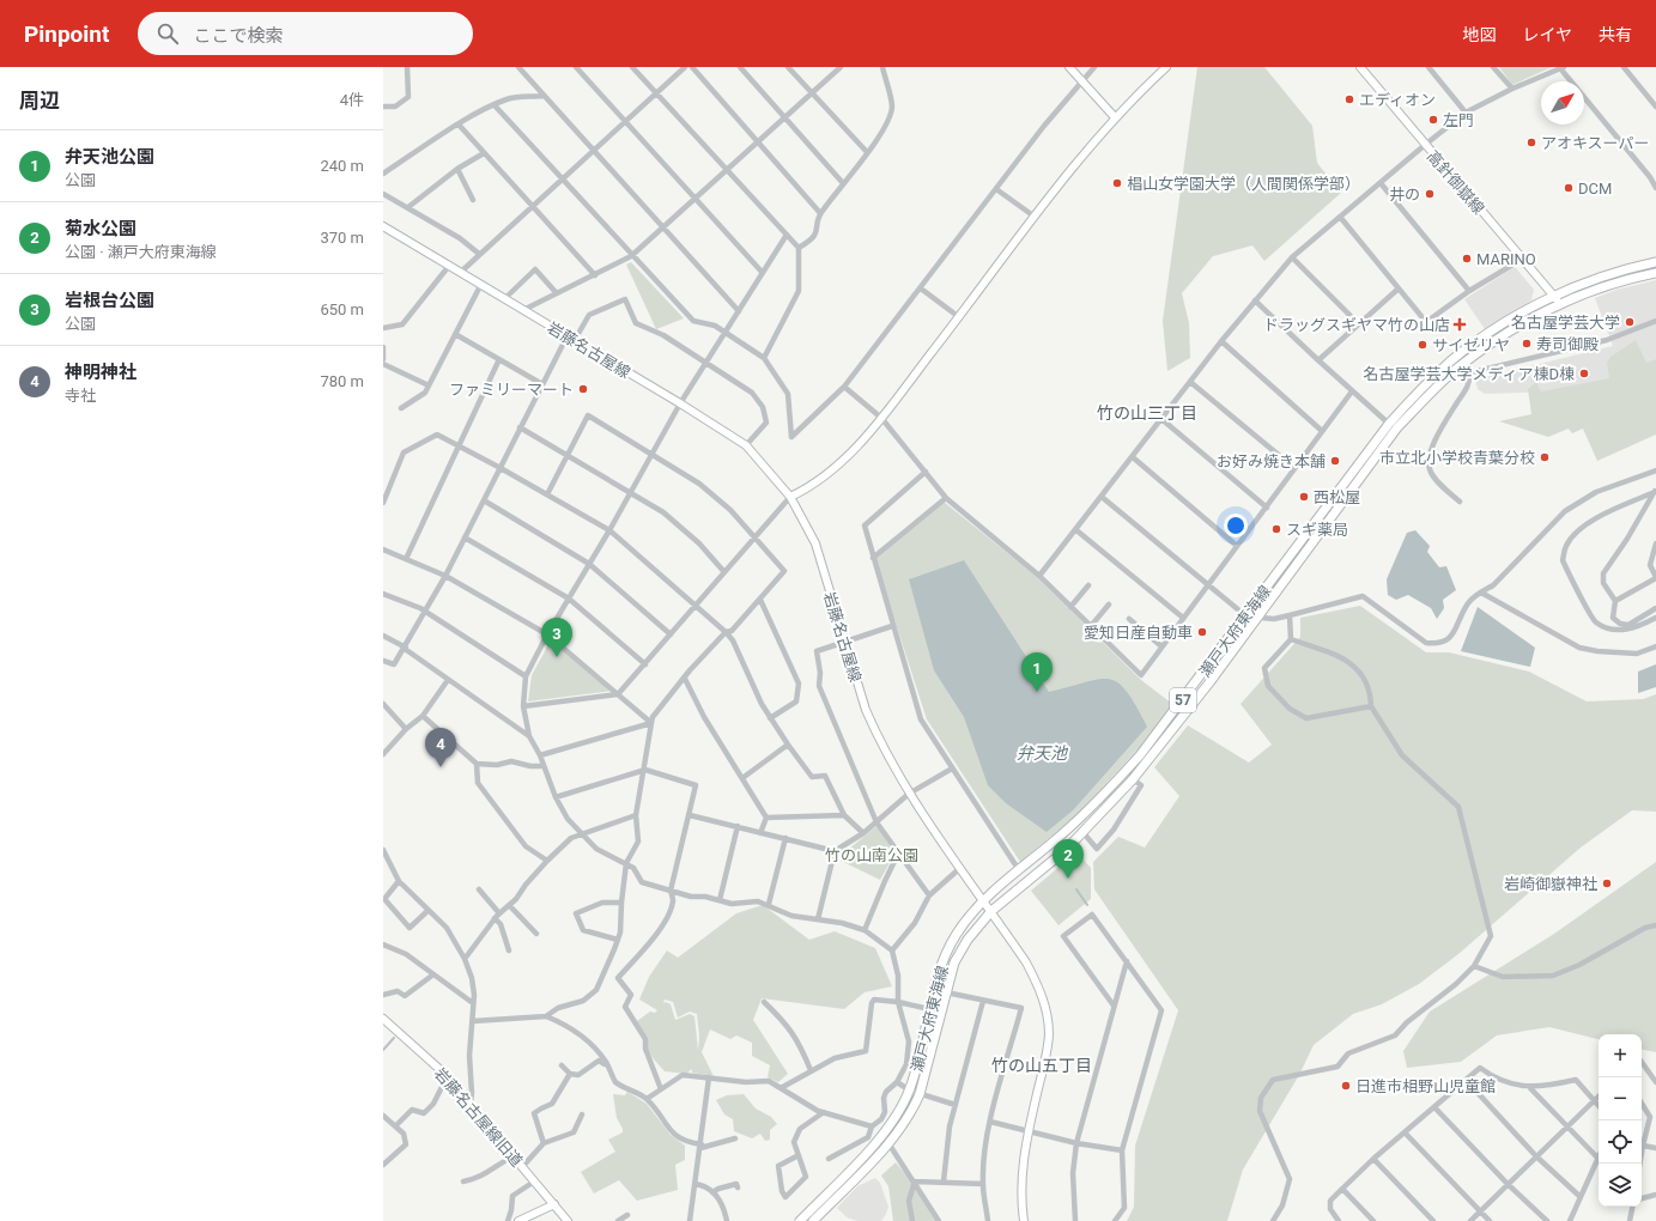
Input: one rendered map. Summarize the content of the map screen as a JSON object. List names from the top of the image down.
{
  "streets": {
    "main road": [
      "高針御嶽線",
      "岩藤名古屋線",
      "瀬戸大府東海線",
      "57",
      "岩藤名古屋線旧道"
    ]
  },
  "crossings": [
    ["高針御嶽線", "瀬戸大府東海線"],
    ["岩藤名古屋線", "瀬戸大府東海線"]
  ],
  "districts": ["竹の山三丁目", "竹の山五丁目"],
  "water": ["弁天池"],
  "parks": ["竹の山南公園"],
  "places": {
    "other": [
      "エディオン",
      "左門",
      "アオキスーパー",
      "椙山女学園大学（人間関係学部）",
      "DCM",
      "井の",
      "MARINO",
      "名古屋学芸大学",
      "寿司御殿",
      "サイゼリヤ",
      "名古屋学芸大学メディア棟D棟",
      "ファミリーマート",
      "市立北小学校青葉分校",
      "お好み焼き本舗",
      "西松屋",
      "スギ薬局",
      "愛知日産自動車",
      "岩崎御嶽神社",
      "日進市相野山児童館"
    ],
    "health": ["ドラッグスギヤマ竹の山店"]
  },
  "north": "top right",
  "page": {
    "header": "Pinpoint",
    "search": "ここで検索",
    "nav": ["地図", "レイヤ", "共有"],
    "heading": ["周辺", "4件"],
    "list": [
      {
        "mark": "1",
        "name": "弁天池公園",
        "note": "公園",
        "value": "240 m"
      },
      {
        "mark": "2",
        "name": "菊水公園",
        "note": "公園 · 瀬戸大府東海線",
        "value": "370 m"
      },
      {
        "mark": "3",
        "name": "岩根台公園",
        "note": "公園",
        "value": "650 m"
      },
      {
        "mark": "4",
        "name": "神明神社",
        "note": "寺社",
        "value": "780 m"
      }
    ],
    "pins": [
      "3",
      "1",
      "4",
      "2"
    ],
    "map_buttons": ["+", "−"]
  }
}
